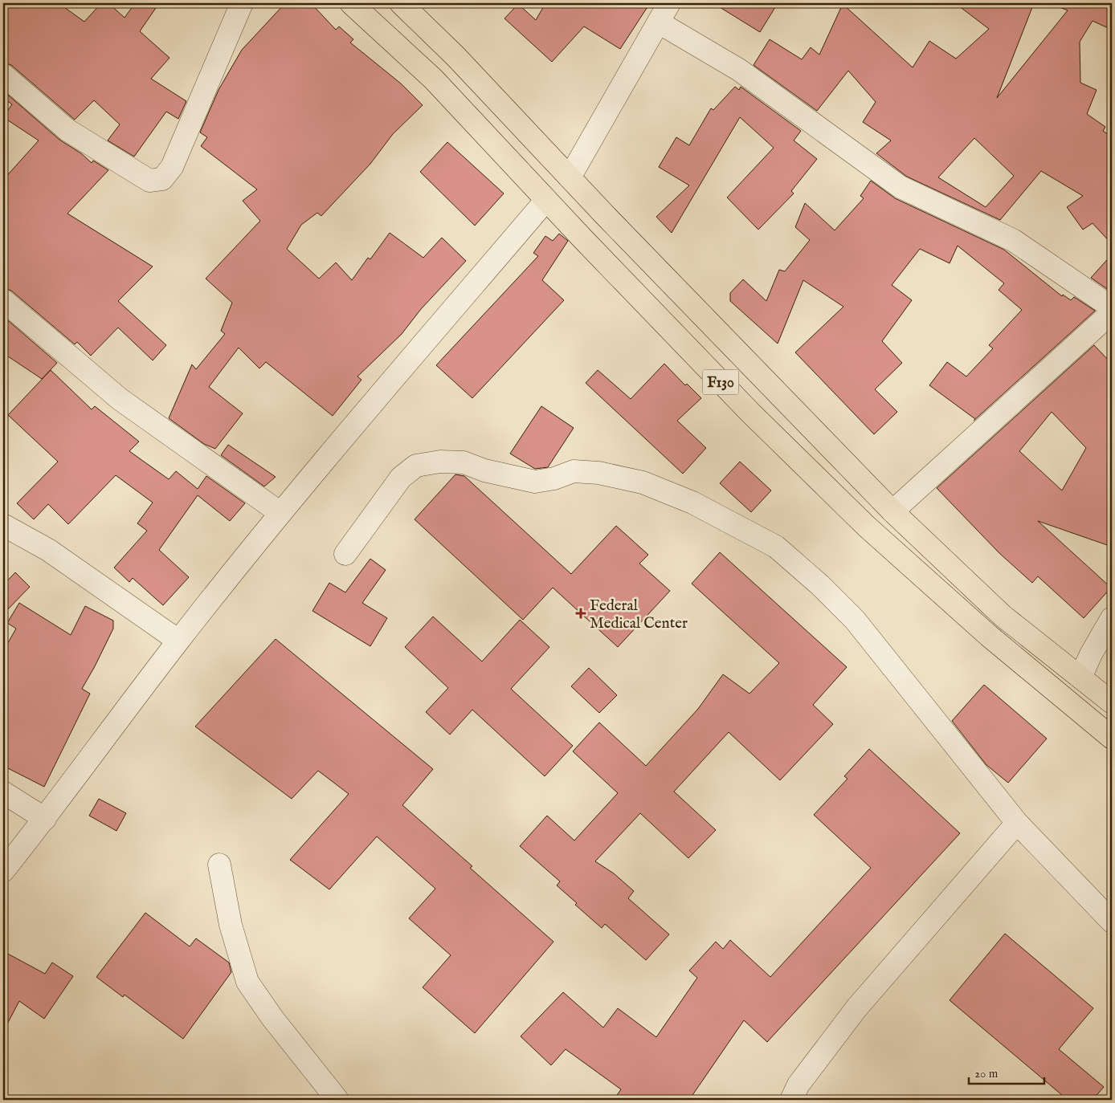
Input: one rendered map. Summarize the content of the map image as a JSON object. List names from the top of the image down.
{
  "streets": {
    "main road": ["F130"]
  },
  "places": {
    "health": ["Federal Medical Center"]
  },
  "scale_bar": "20 m"
}
